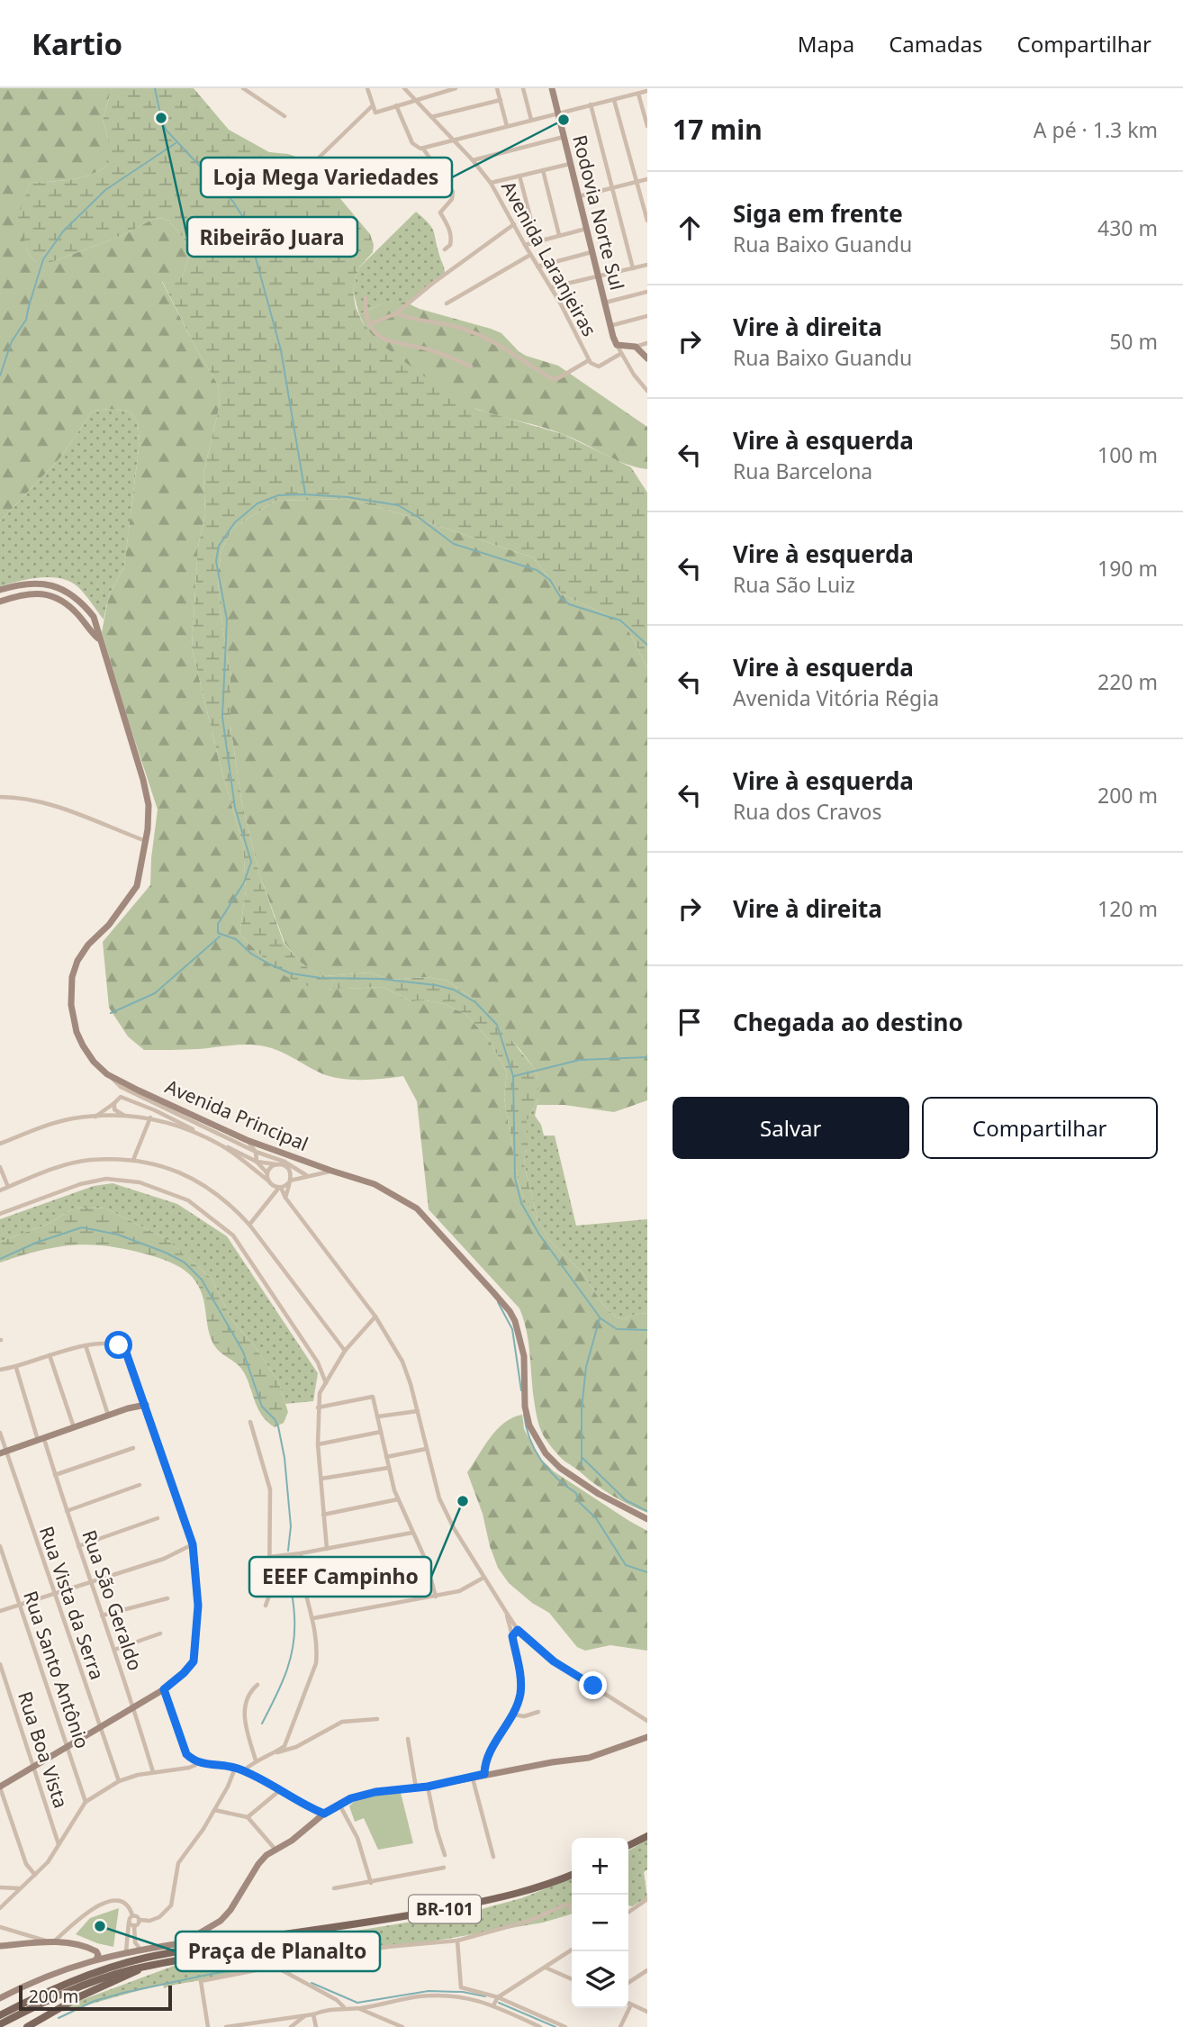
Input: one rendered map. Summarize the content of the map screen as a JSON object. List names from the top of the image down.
{
  "streets": {
    "main road": ["BR-101"],
    "street": [
      "Rodovia Norte Sul",
      "Avenida Laranjeiras",
      "Avenida Principal",
      "Rua São Geraldo",
      "Rua Vista da Serra",
      "Rua Santo Antônio",
      "Rua Boa Vista"
    ]
  },
  "crossings": [
    ["Rodovia Norte Sul", "Avenida Laranjeiras"]
  ],
  "places": [
    "Ribeirão Juara",
    "Loja Mega Variedades",
    "EEEF Campinho",
    "Praça de Planalto"
  ],
  "scale_bar": "200 m",
  "page": {
    "header": "Kartio",
    "nav": ["Mapa", "Camadas", "Compartilhar"],
    "heading": ["17 min", "A pé · 1.3 km"],
    "list": [
      ["Siga em frente", "Rua Baixo Guandu", "430 m"],
      ["Vire à direita", "Rua Baixo Guandu", "50 m"],
      ["Vire à esquerda", "Rua Barcelona", "100 m"],
      ["Vire à esquerda", "Rua São Luiz", "190 m"],
      ["Vire à esquerda", "Avenida Vitória Régia", "220 m"],
      ["Vire à esquerda", "Rua dos Cravos", "200 m"],
      ["Vire à direita", "120 m"],
      "Chegada ao destino"
    ],
    "buttons": ["Salvar", "Compartilhar"],
    "map_buttons": ["+", "−"],
    "scale": "200 m"
  }
}
